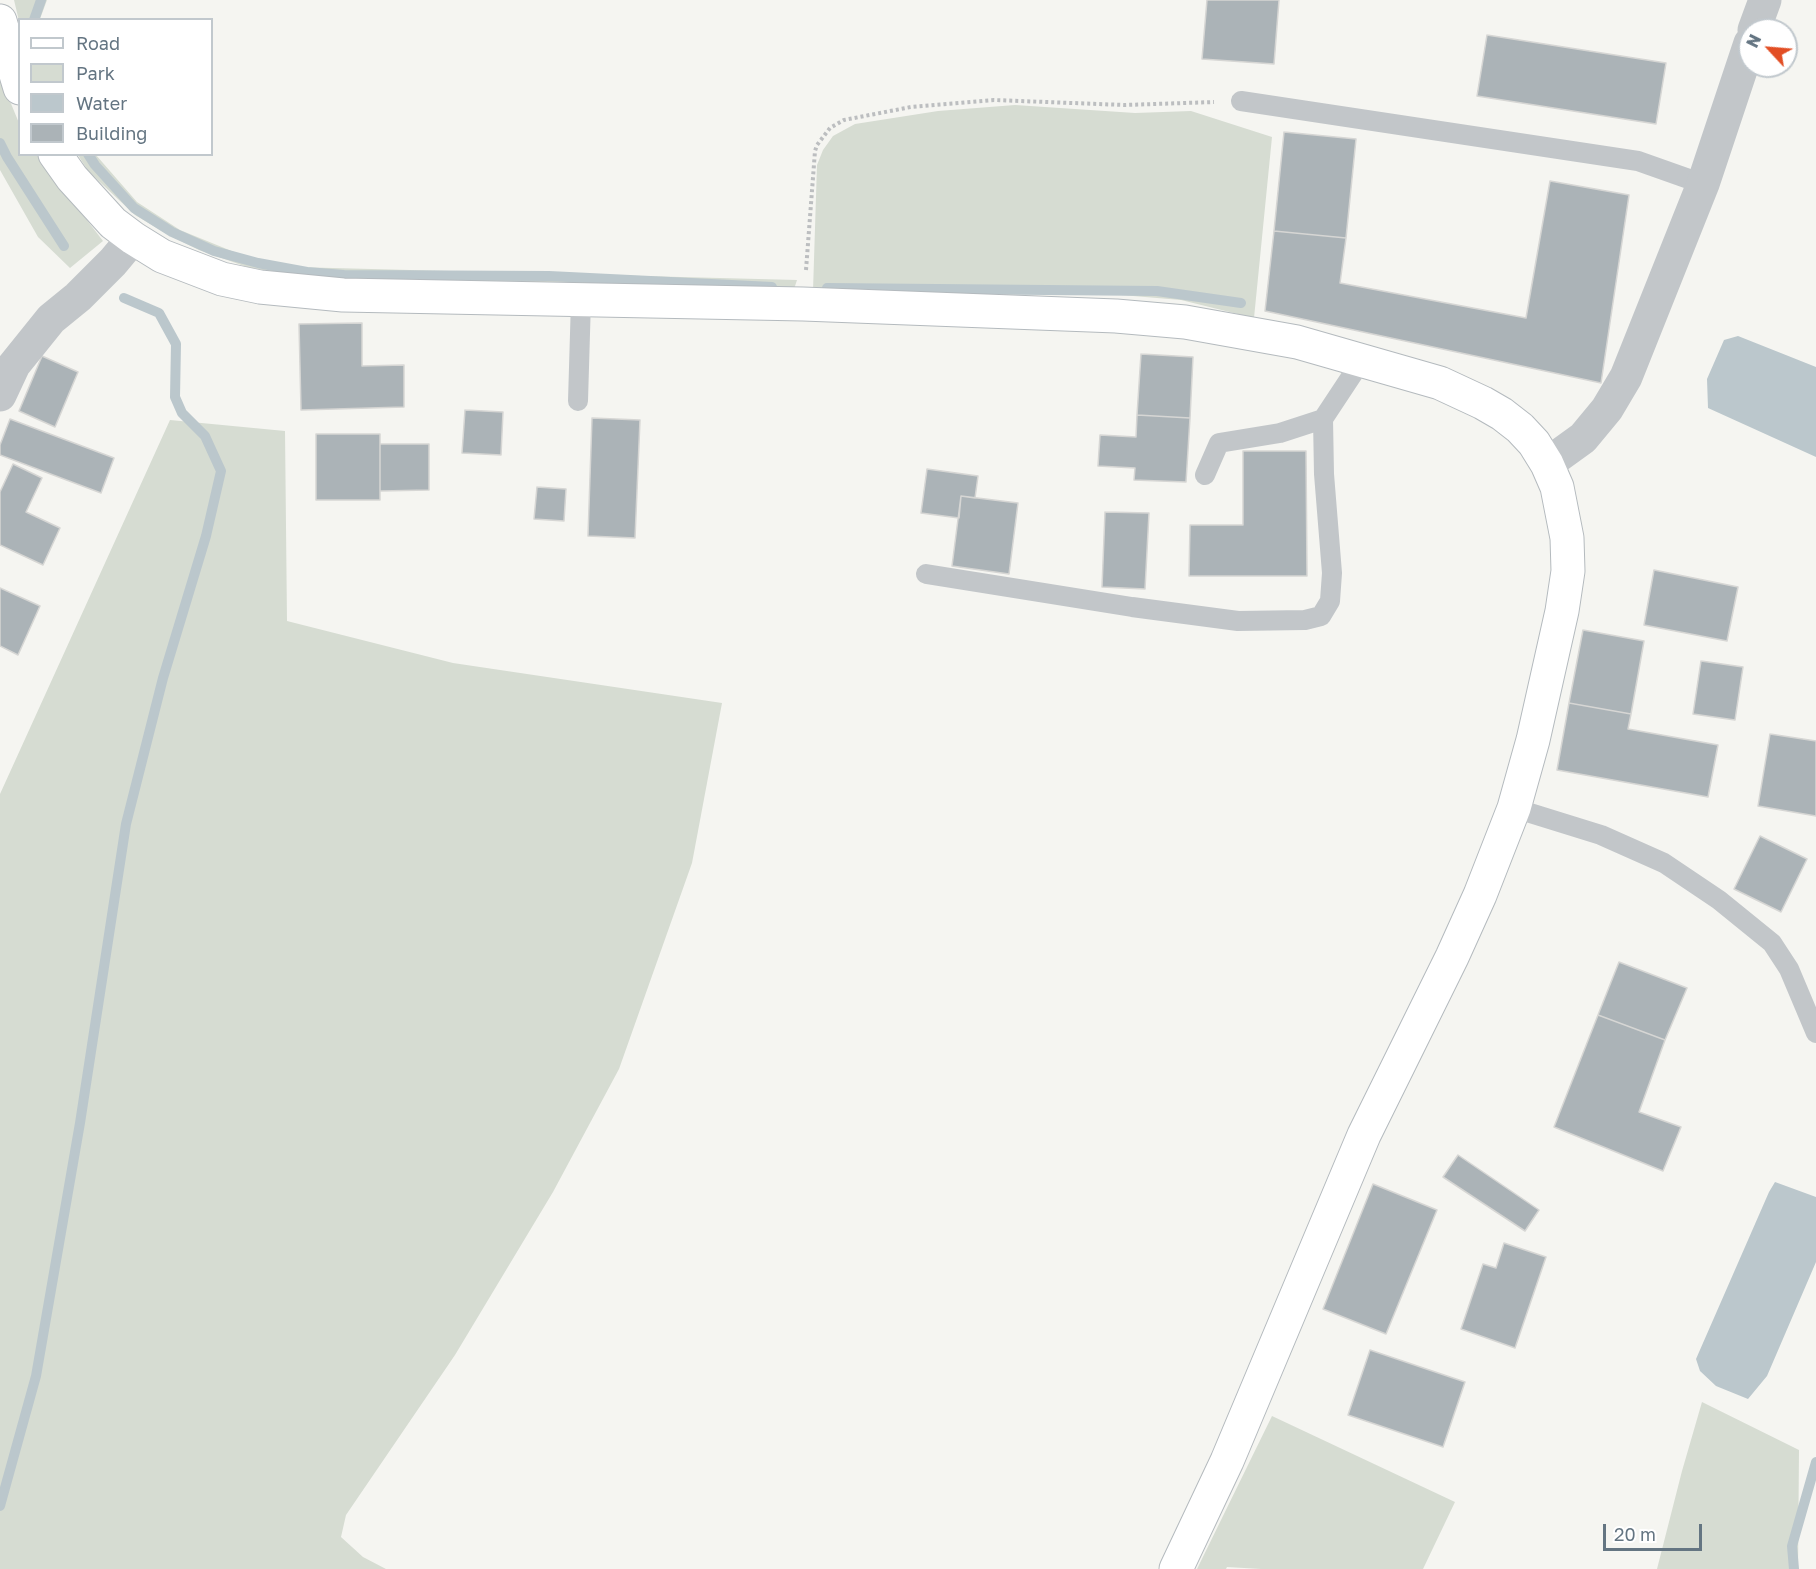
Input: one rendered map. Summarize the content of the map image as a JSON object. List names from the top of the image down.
{
  "legend": [
    "Road",
    "Park",
    "Water",
    "Building"
  ],
  "scale_bar": "20 m",
  "north": "top left"
}
